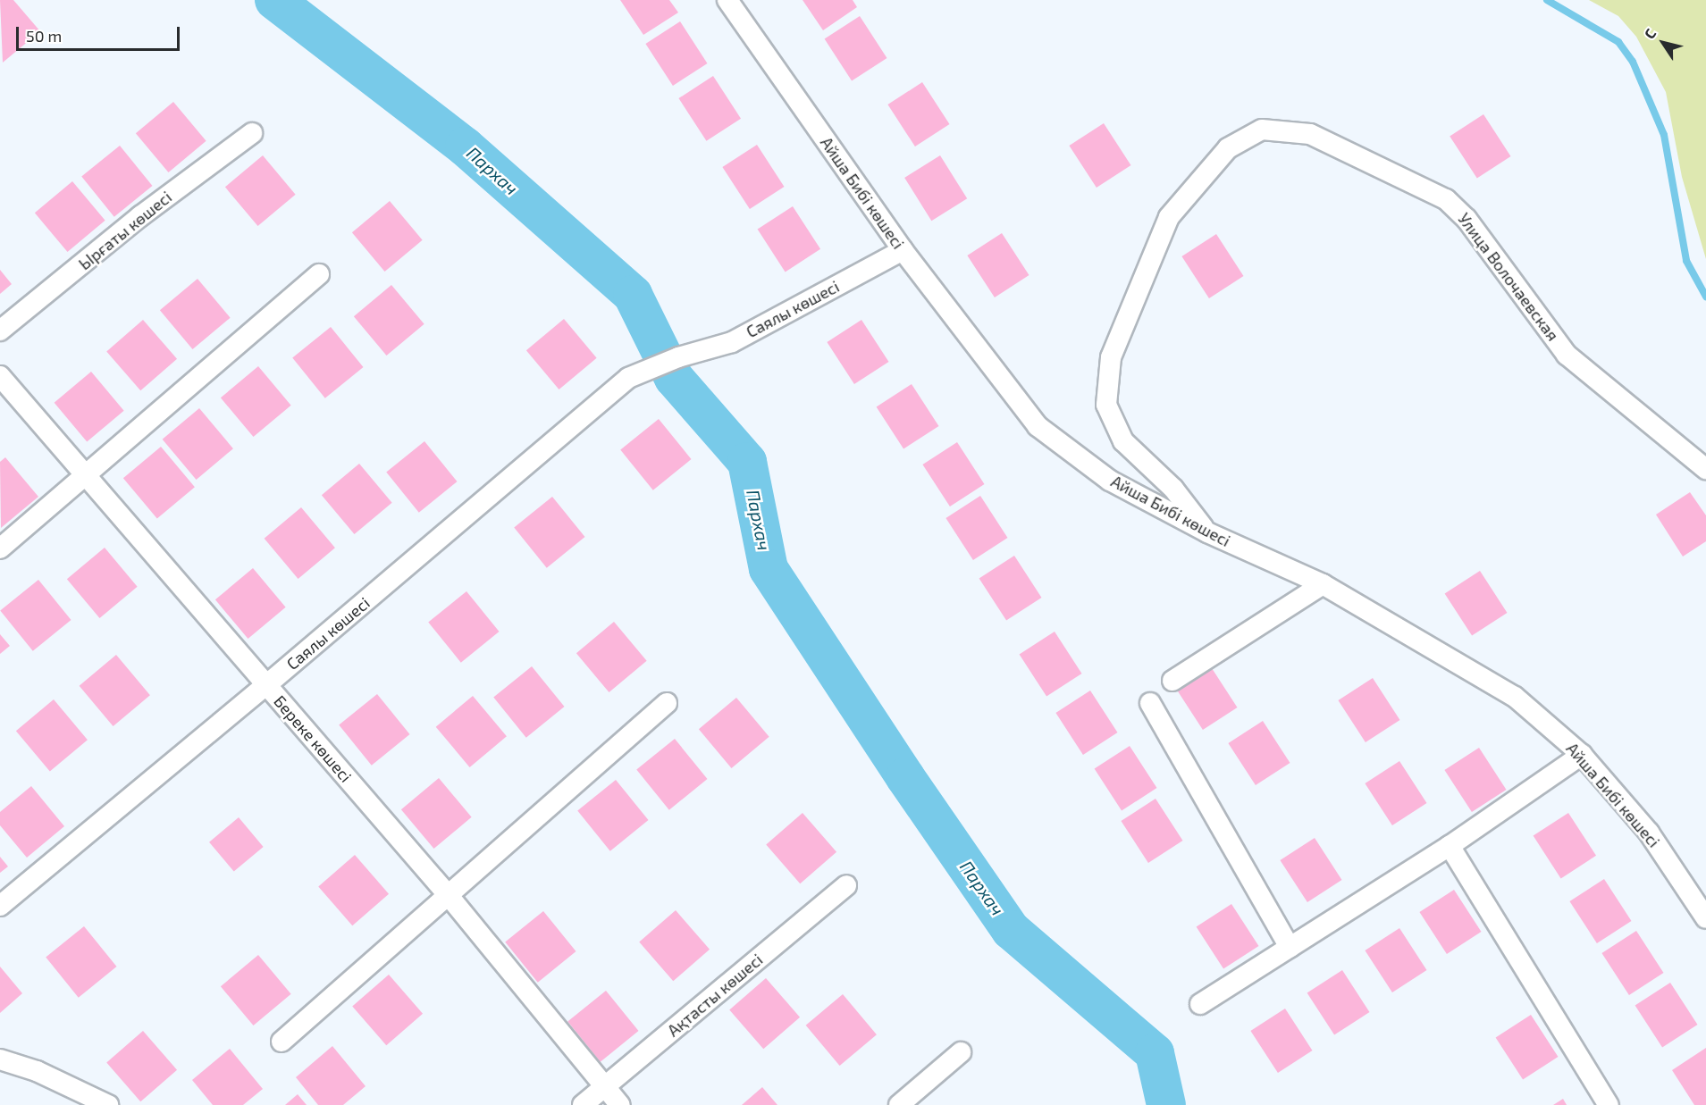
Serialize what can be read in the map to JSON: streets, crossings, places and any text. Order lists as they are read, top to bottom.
{
  "streets": {
    "street": [
      "Айша Бибі көшесі",
      "Ырғаты көшесі",
      "Улица Волочаевская",
      "Саялы көшесі",
      "Береке көшесі",
      "Ақтасты көшесі"
    ]
  },
  "crossings": [
    ["Айша Бибі көшесі", "Улица Волочаевская"],
    ["Айша Бибі көшесі", "Саялы көшесі"],
    ["Саялы көшесі", "Береке көшесі"],
    ["Береке көшесі", "Ақтасты көшесі"]
  ],
  "water": ["Пархач"],
  "scale_bar": "50 m",
  "north": "top left"
}
